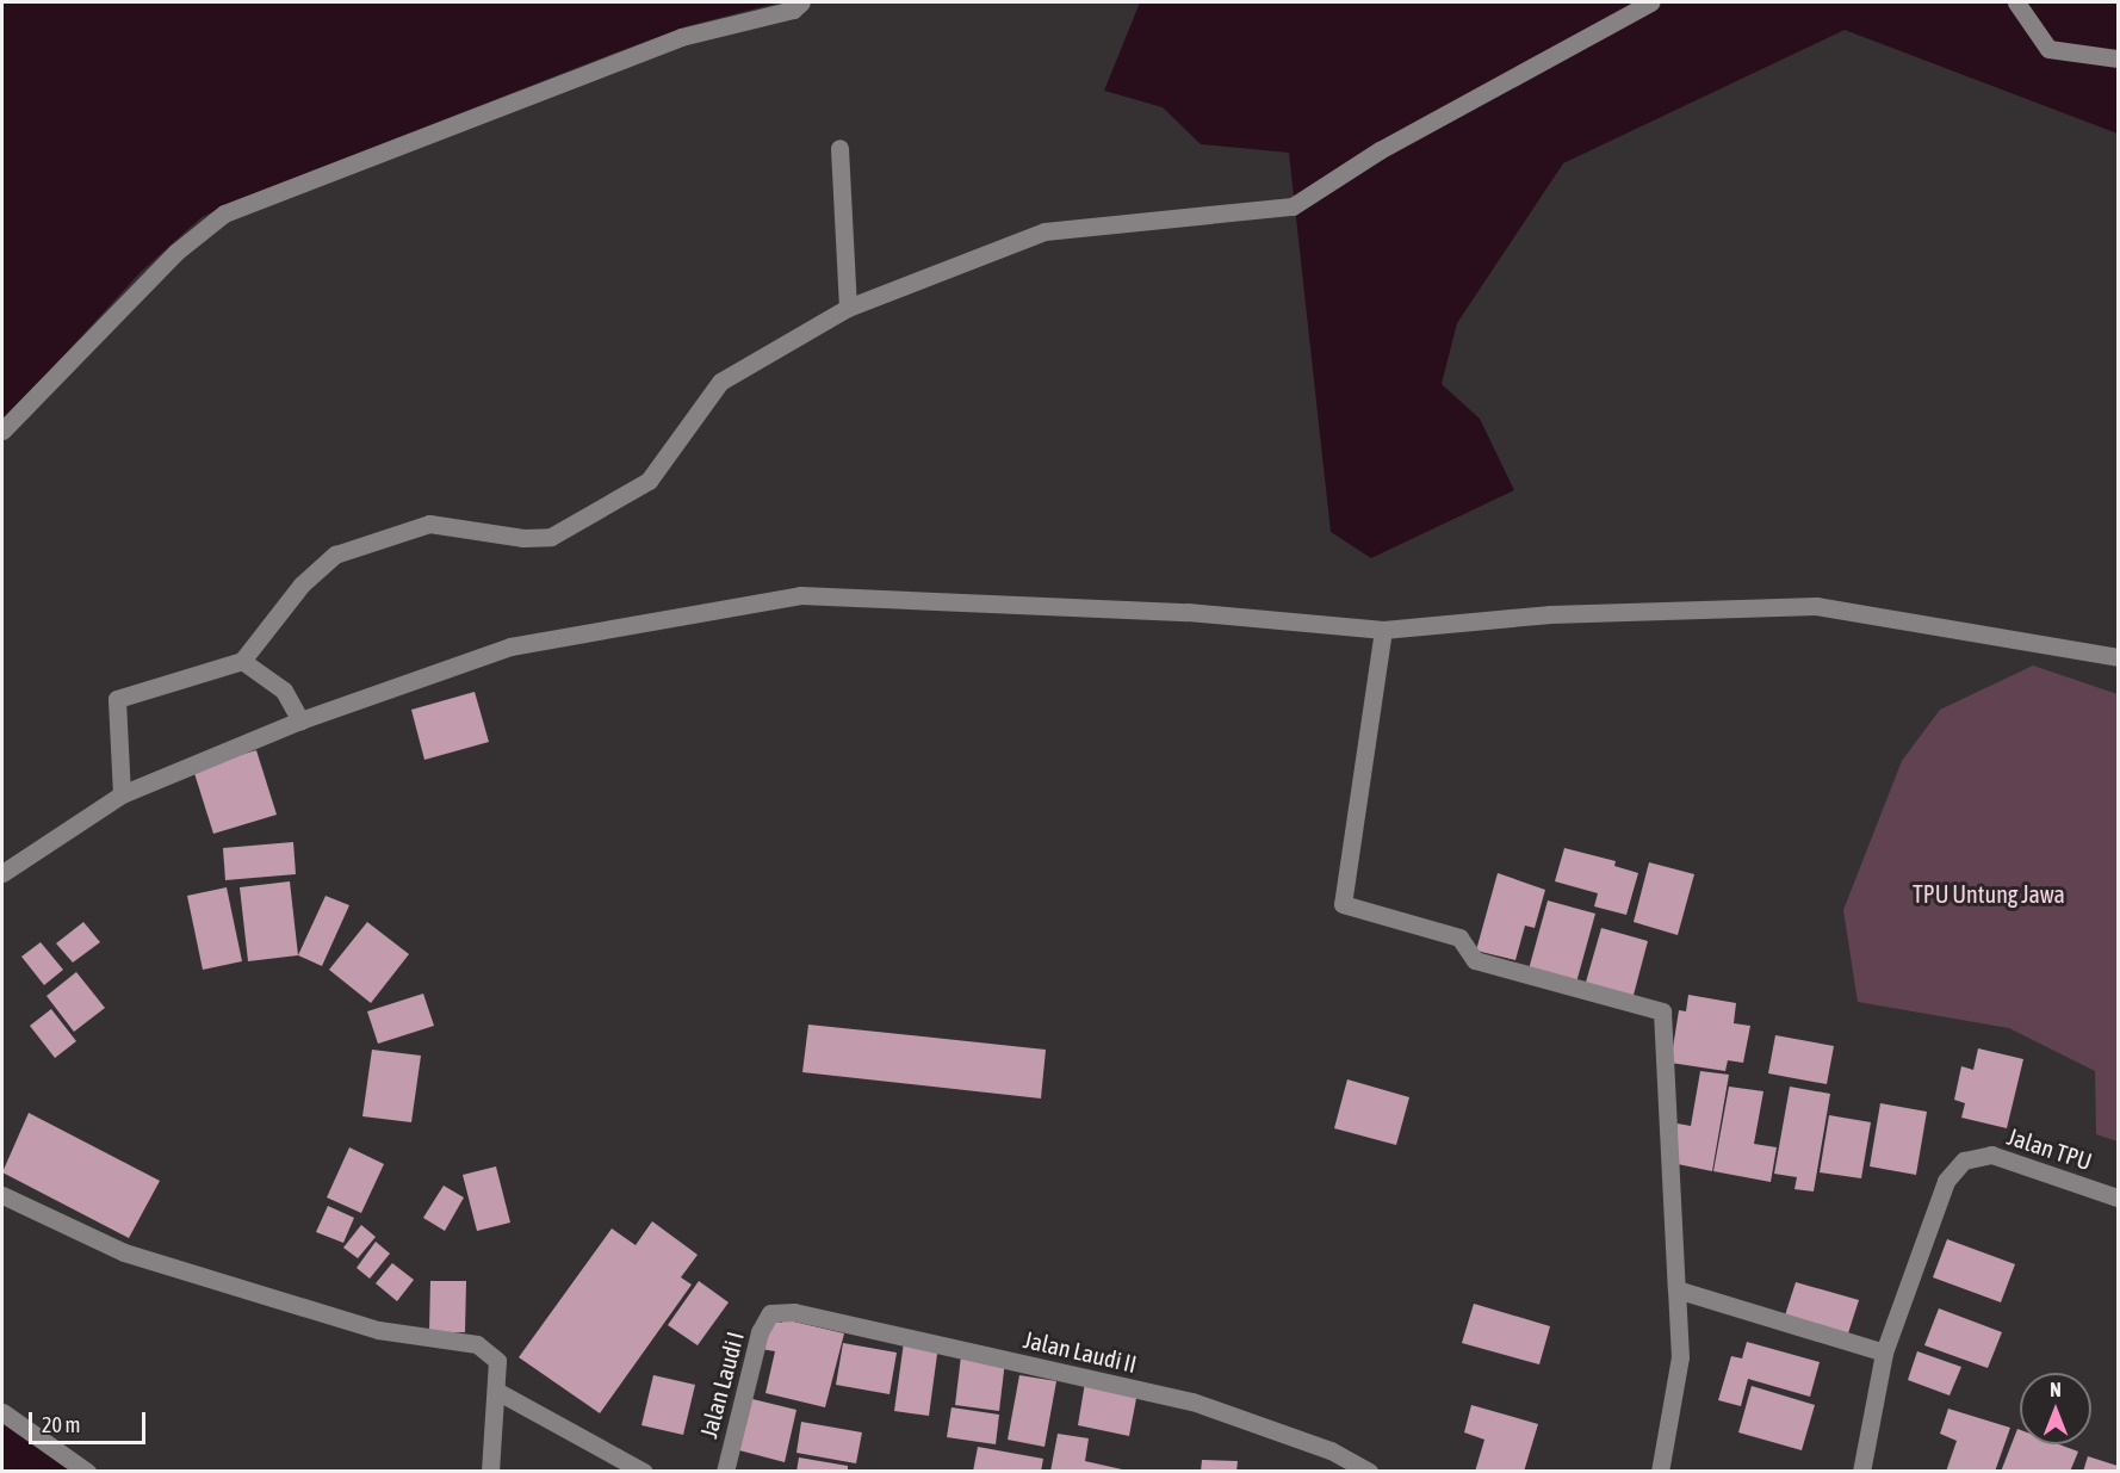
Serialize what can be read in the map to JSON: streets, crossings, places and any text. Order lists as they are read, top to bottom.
{
  "streets": {
    "street": ["Jalan TPU", "Jalan Laudi II", "Jalan Laudi I"]
  },
  "crossings": [
    ["Jalan Laudi II", "Jalan Laudi I"]
  ],
  "parks": ["TPU Untung Jawa"],
  "scale_bar": "20 m",
  "north": "top"
}
